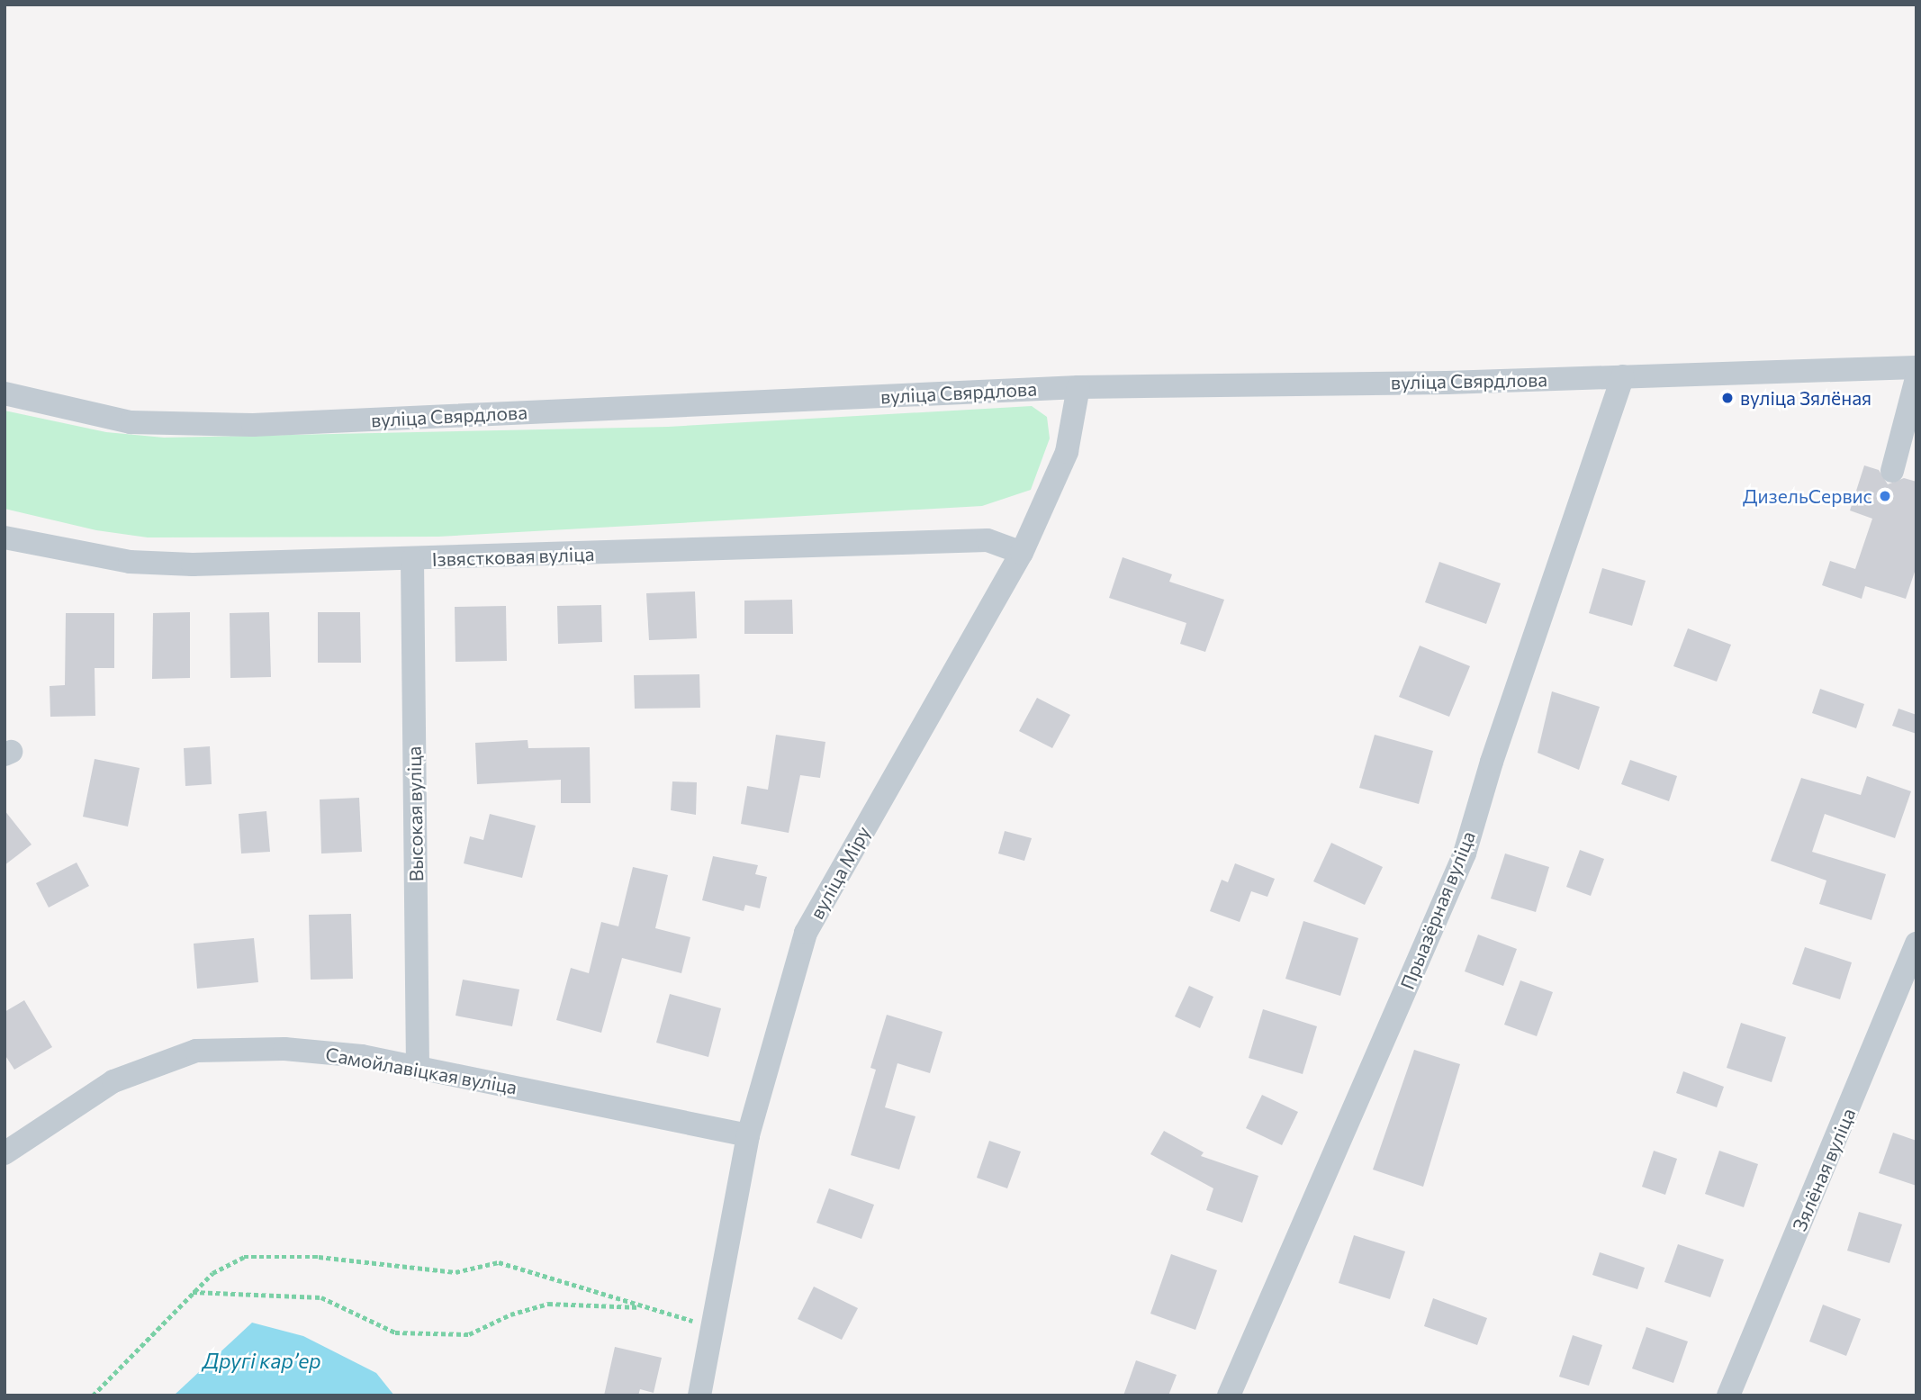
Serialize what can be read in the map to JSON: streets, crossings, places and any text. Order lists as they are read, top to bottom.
{
  "streets": {
    "street": [
      "вуліца Свярдлова",
      "Ізвястковая вуліца",
      "Высокая вуліца",
      "вуліца Міру",
      "Прыазёрная вуліца",
      "Самойлавіцкая вуліца",
      "Зялёная вуліца"
    ]
  },
  "crossings": [
    ["вуліца Свярдлова", "вуліца Міру"],
    ["вуліца Свярдлова", "Прыазёрная вуліца"],
    ["Ізвястковая вуліца", "Высокая вуліца"],
    ["Ізвястковая вуліца", "вуліца Міру"],
    ["Высокая вуліца", "Самойлавіцкая вуліца"],
    ["вуліца Міру", "Самойлавіцкая вуліца"]
  ],
  "water": ["Другі карʼер"],
  "places": ["вуліца Зялёная", "ДизельСервис"]
}
